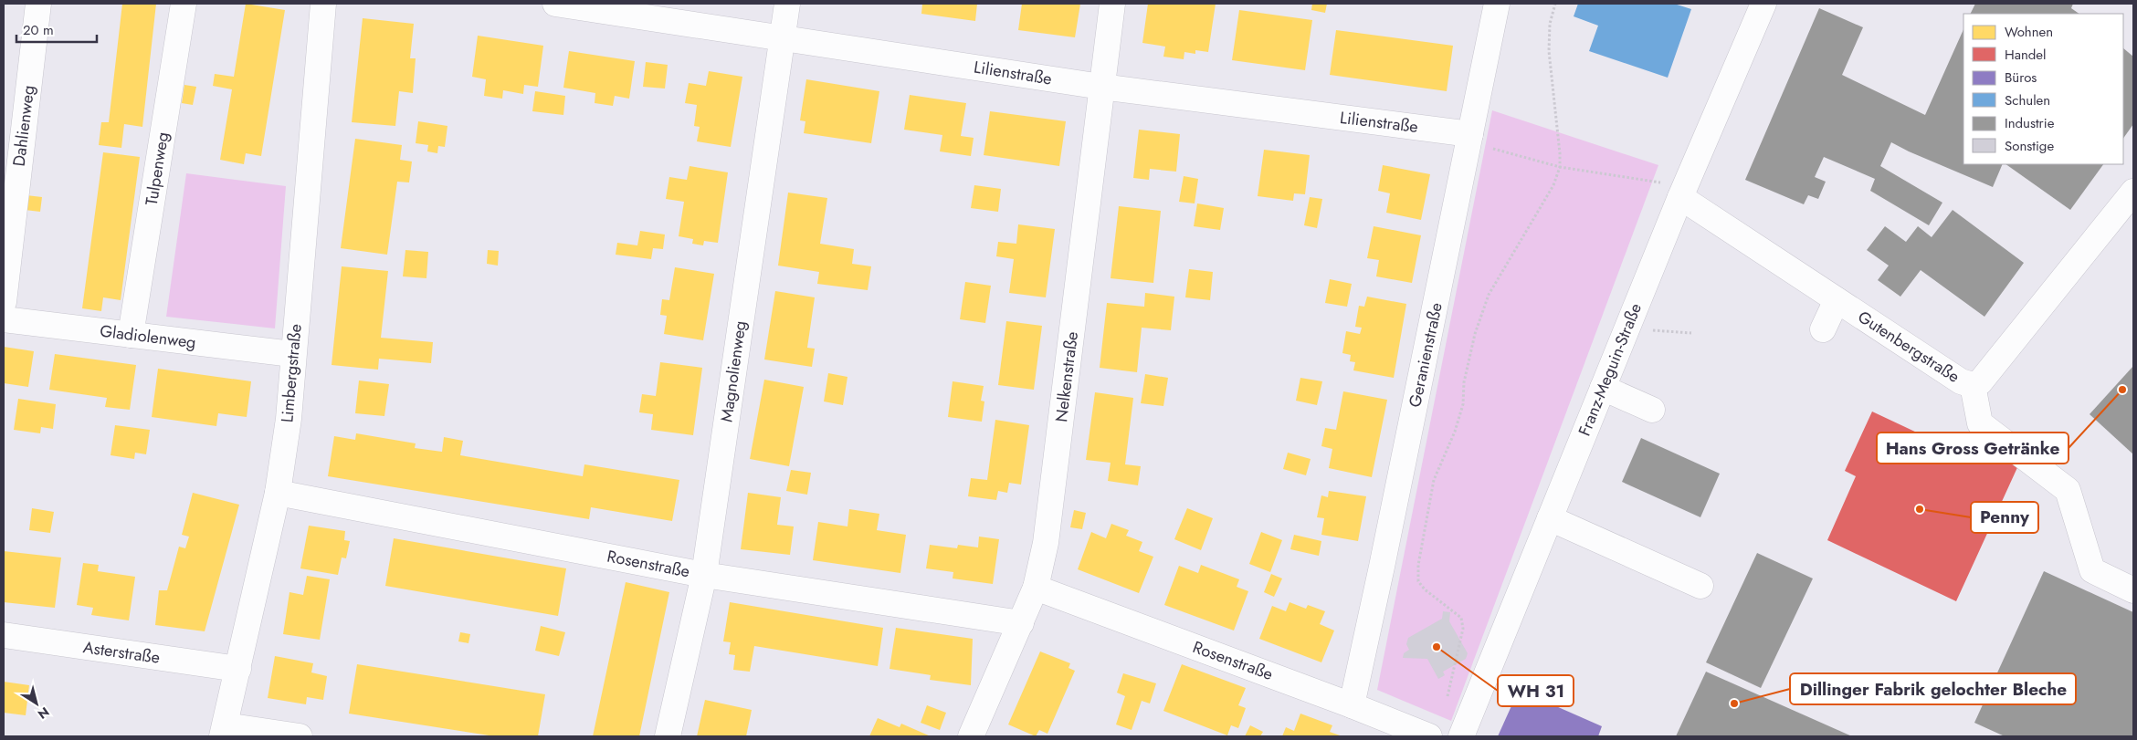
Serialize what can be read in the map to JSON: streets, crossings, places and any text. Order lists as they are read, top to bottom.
{
  "streets": {
    "street": [
      "Lilienstraße",
      "Dahlienweg",
      "Tulpenweg",
      "Gladiolenweg",
      "Gutenbergstraße",
      "Geranienstraße",
      "Franz-Meguin-Straße",
      "Magnolienweg",
      "Limbergstraße",
      "Nelkenstraße",
      "Rosenstraße",
      "Asterstraße"
    ]
  },
  "crossings": [
    ["Lilienstraße", "Geranienstraße"],
    ["Lilienstraße", "Magnolienweg"],
    ["Lilienstraße", "Nelkenstraße"],
    ["Tulpenweg", "Gladiolenweg"],
    ["Gladiolenweg", "Limbergstraße"],
    ["Gutenbergstraße", "Franz-Meguin-Straße"],
    ["Geranienstraße", "Rosenstraße"],
    ["Magnolienweg", "Rosenstraße"],
    ["Limbergstraße", "Rosenstraße"],
    ["Limbergstraße", "Asterstraße"],
    ["Nelkenstraße", "Rosenstraße"]
  ],
  "places": [
    "Hans Gross Getränke",
    "Penny",
    "WH 31",
    "Dillinger Fabrik gelochter Bleche"
  ],
  "legend": [
    "Wohnen",
    "Handel",
    "Büros",
    "Schulen",
    "Industrie",
    "Sonstige"
  ],
  "scale_bar": "20 m",
  "north": "bottom right"
}
